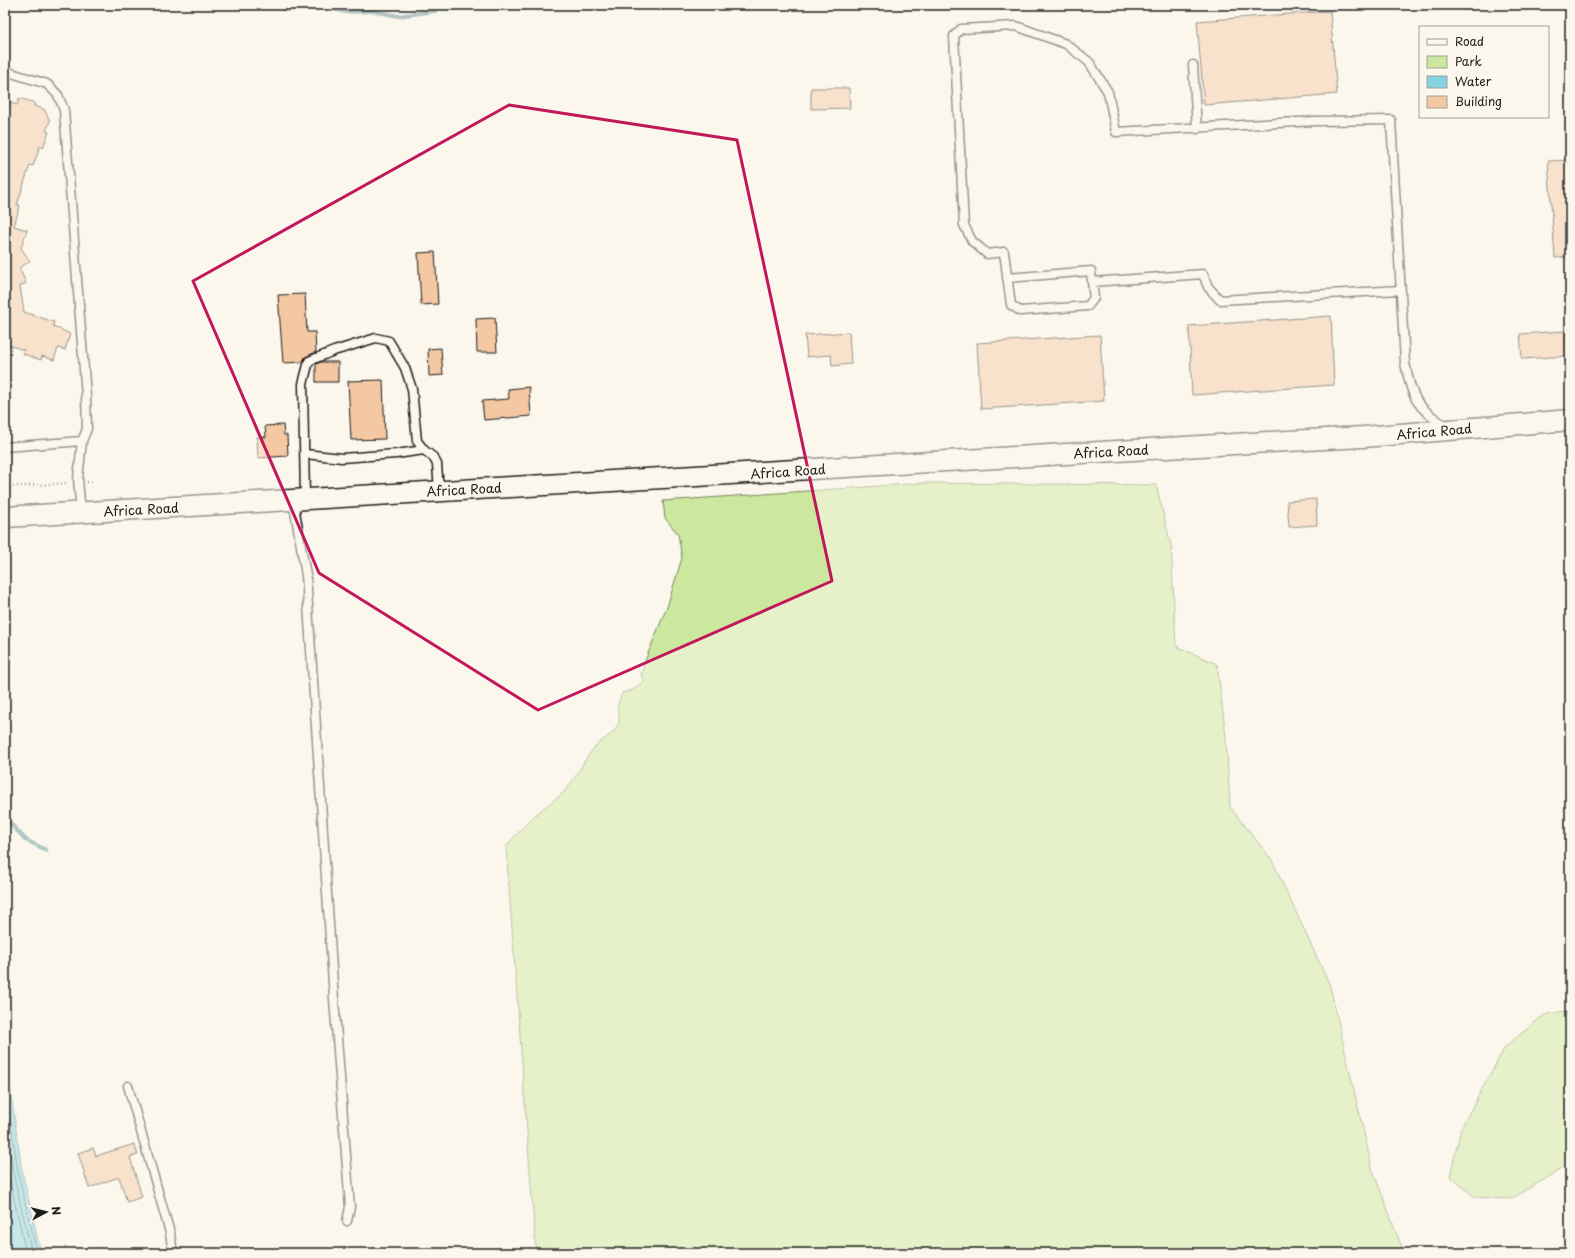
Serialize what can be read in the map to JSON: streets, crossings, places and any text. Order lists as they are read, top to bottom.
{
  "streets": {
    "street": ["Africa Road"]
  },
  "legend": [
    "Road",
    "Park",
    "Water",
    "Building"
  ],
  "north": "right"
}
